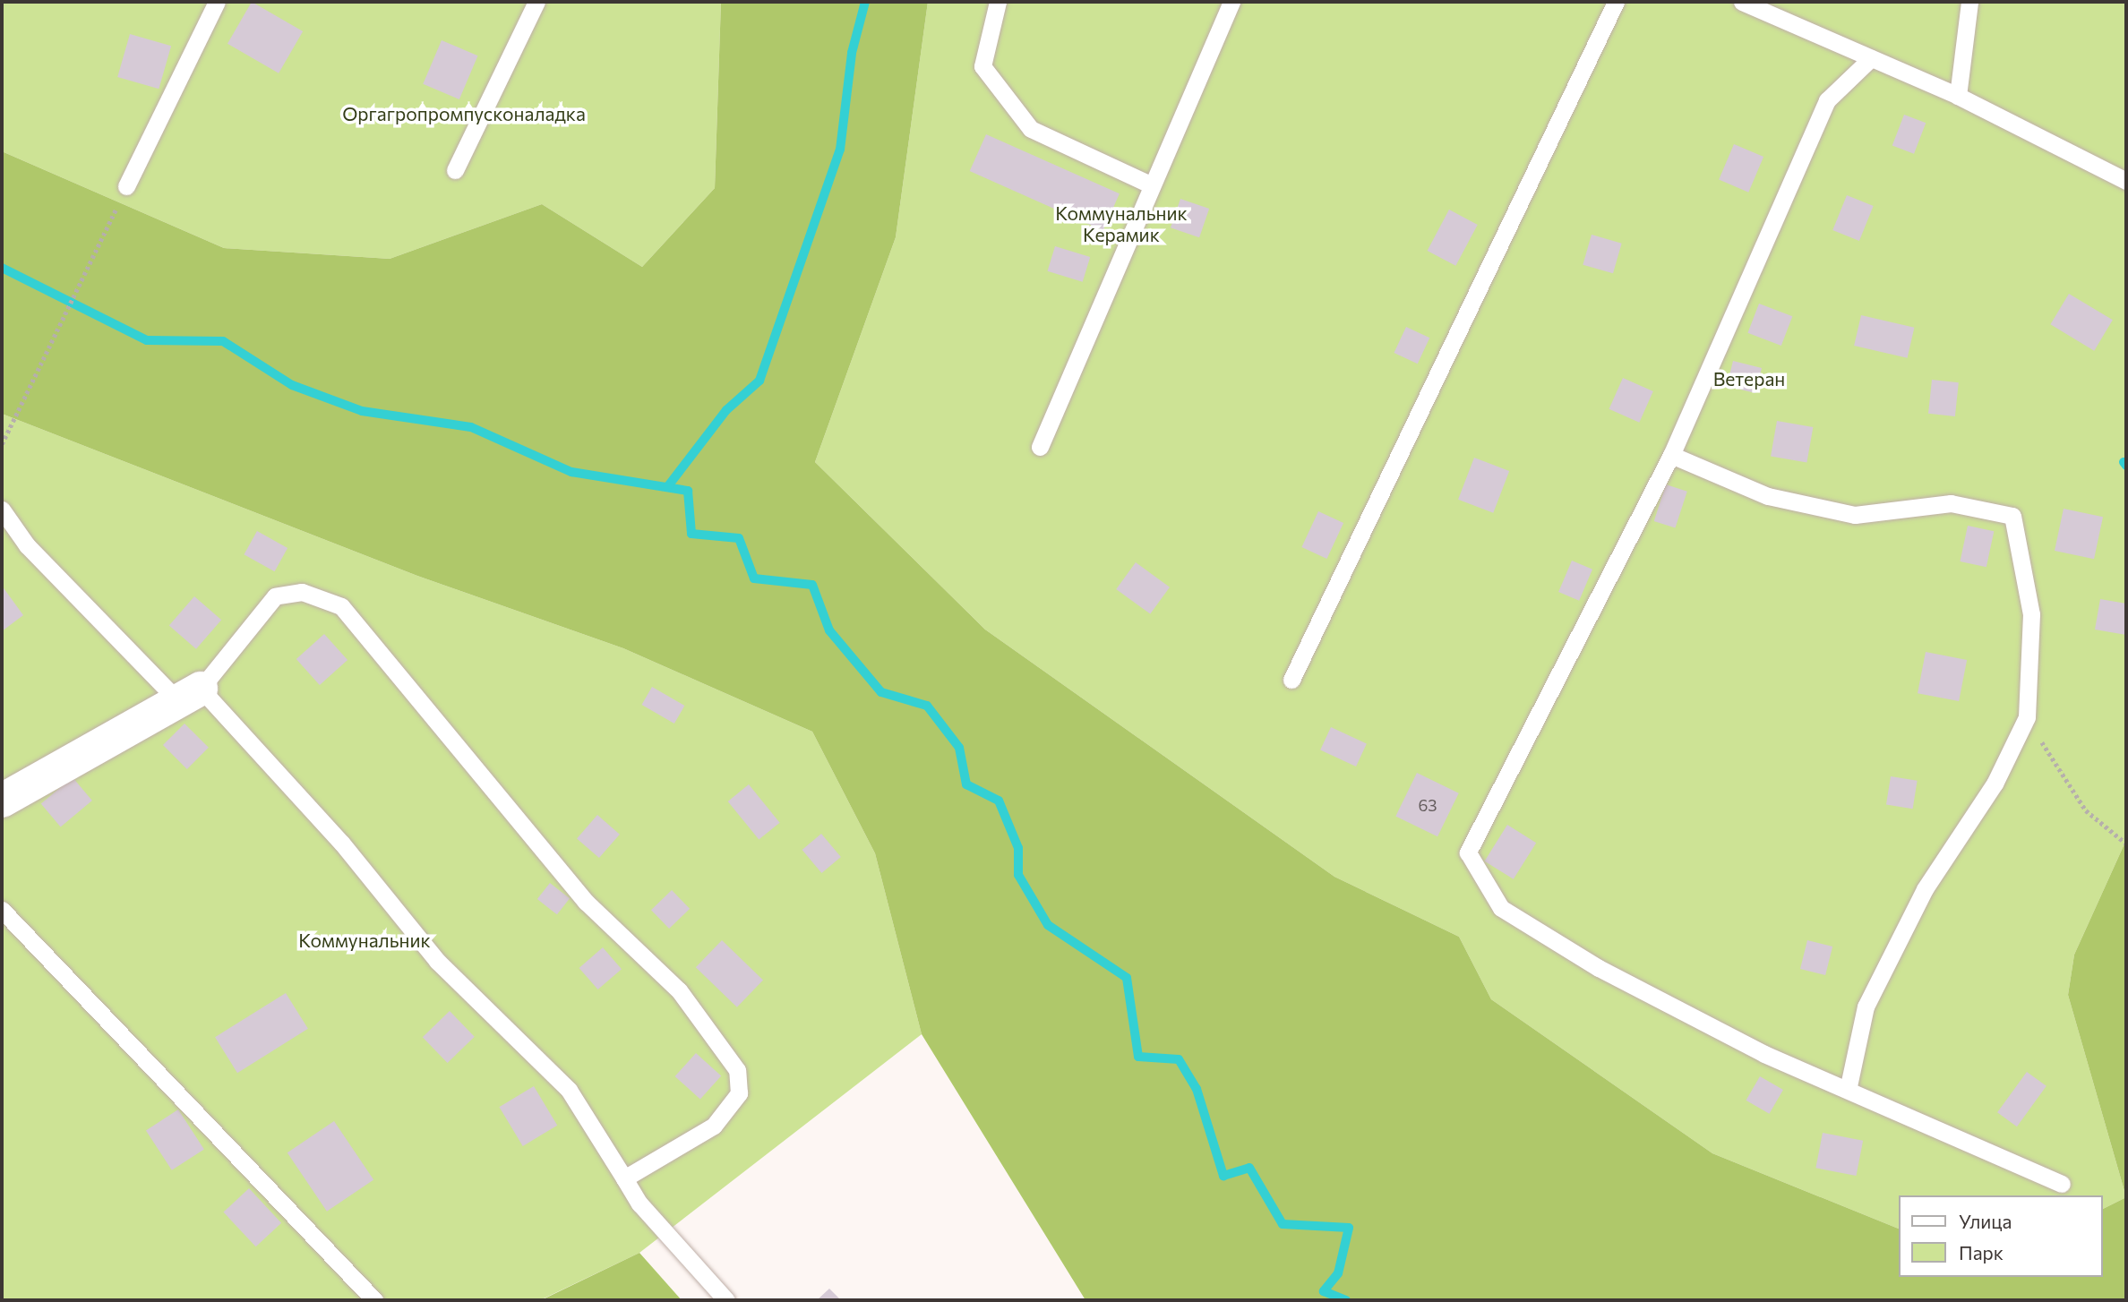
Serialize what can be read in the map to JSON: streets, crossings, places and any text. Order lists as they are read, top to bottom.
{
  "parks": [
    "Оргагропромпусконаладка",
    "Коммунальник Керамик",
    "Ветеран",
    "Коммунальник"
  ],
  "house_numbers": ["63"],
  "legend": ["Улица", "Парк"]
}
